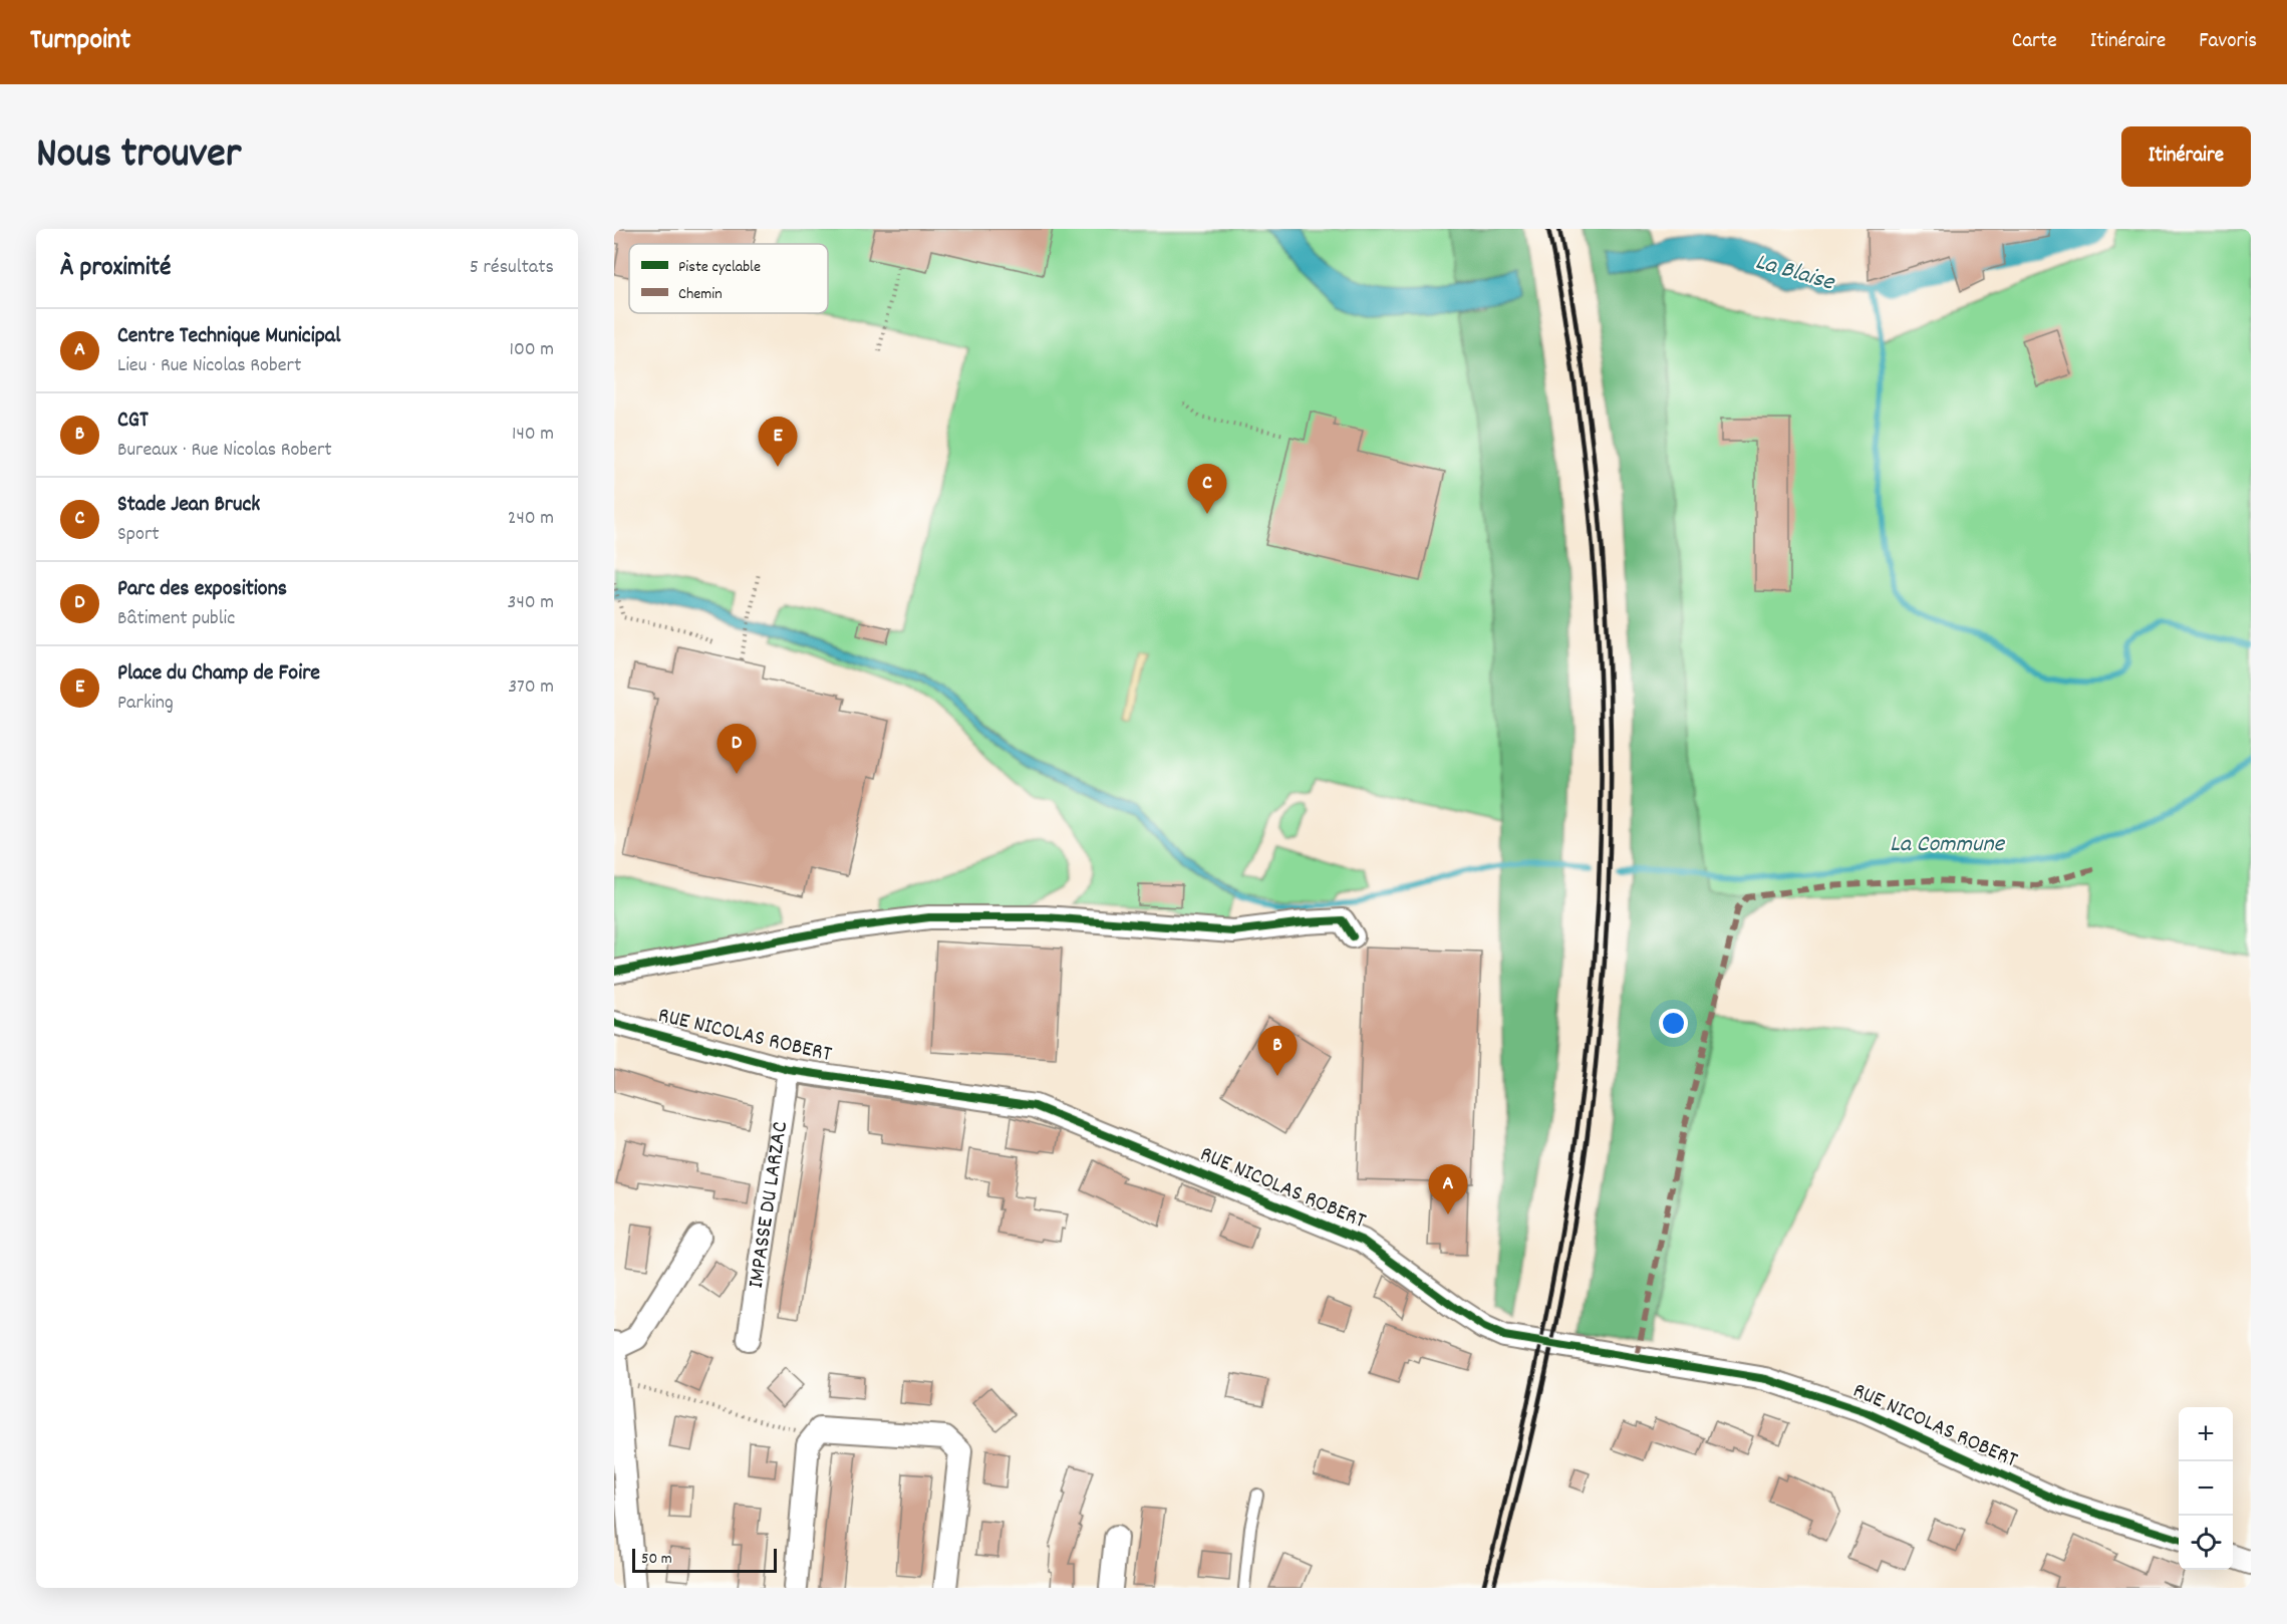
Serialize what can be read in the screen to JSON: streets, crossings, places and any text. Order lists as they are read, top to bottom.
{
  "streets": {
    "street": ["RUE NICOLAS ROBERT", "IMPASSE DU LARZAC"]
  },
  "crossings": [
    ["RUE NICOLAS ROBERT", "IMPASSE DU LARZAC"]
  ],
  "water": ["La Blaise", "La Commune"],
  "legend": ["Piste cyclable", "Chemin"],
  "scale_bar": "50 m",
  "page": {
    "header": "Turnpoint",
    "nav": ["Carte", "Itinéraire", "Favoris"],
    "title": "Nous trouver",
    "buttons": "Itinéraire",
    "heading": ["À proximité", "5 résultats"],
    "list": [
      {
        "mark": "A",
        "name": "Centre Technique Municipal",
        "note": "Lieu · Rue Nicolas Robert",
        "value": "100 m"
      },
      {
        "mark": "B",
        "name": "CGT",
        "note": "Bureaux · Rue Nicolas Robert",
        "value": "140 m"
      },
      {
        "mark": "C",
        "name": "Stade Jean Bruck",
        "note": "Sport",
        "value": "240 m"
      },
      {
        "mark": "D",
        "name": "Parc des expositions",
        "note": "Bâtiment public",
        "value": "340 m"
      },
      {
        "mark": "E",
        "name": "Place du Champ de Foire",
        "note": "Parking",
        "value": "370 m"
      }
    ],
    "pins": [
      "E",
      "C",
      "D",
      "B",
      "A"
    ],
    "map_buttons": ["+", "−"],
    "scale": "50 m"
  }
}
